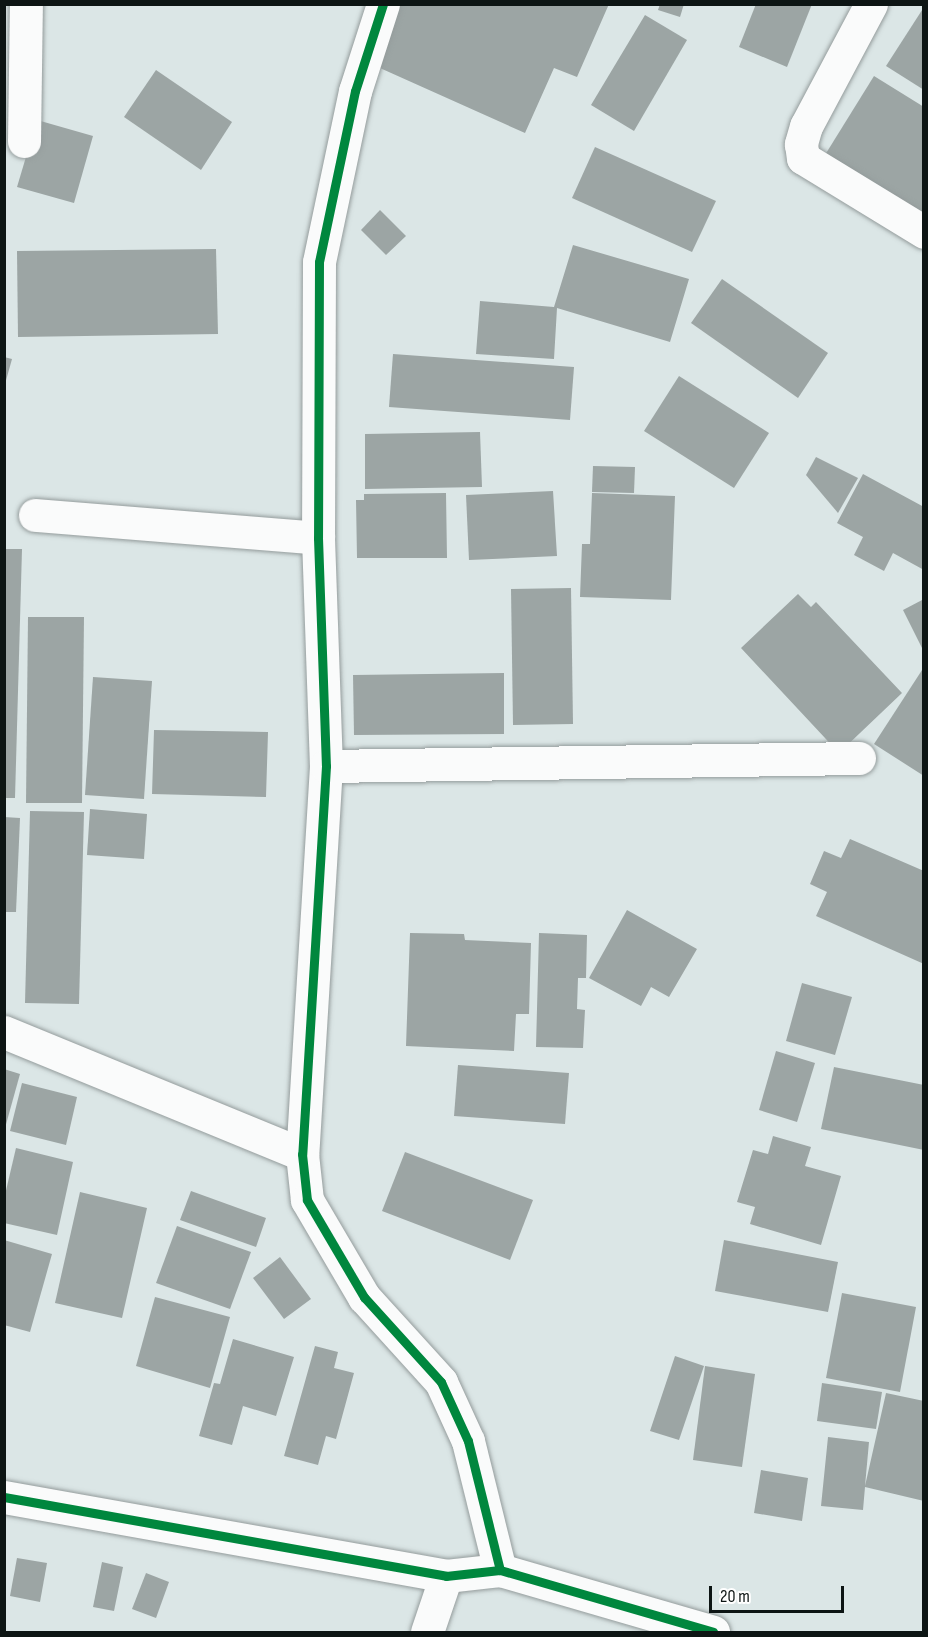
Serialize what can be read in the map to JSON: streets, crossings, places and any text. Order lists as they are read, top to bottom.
{
  "scale_bar": "20 m"
}
